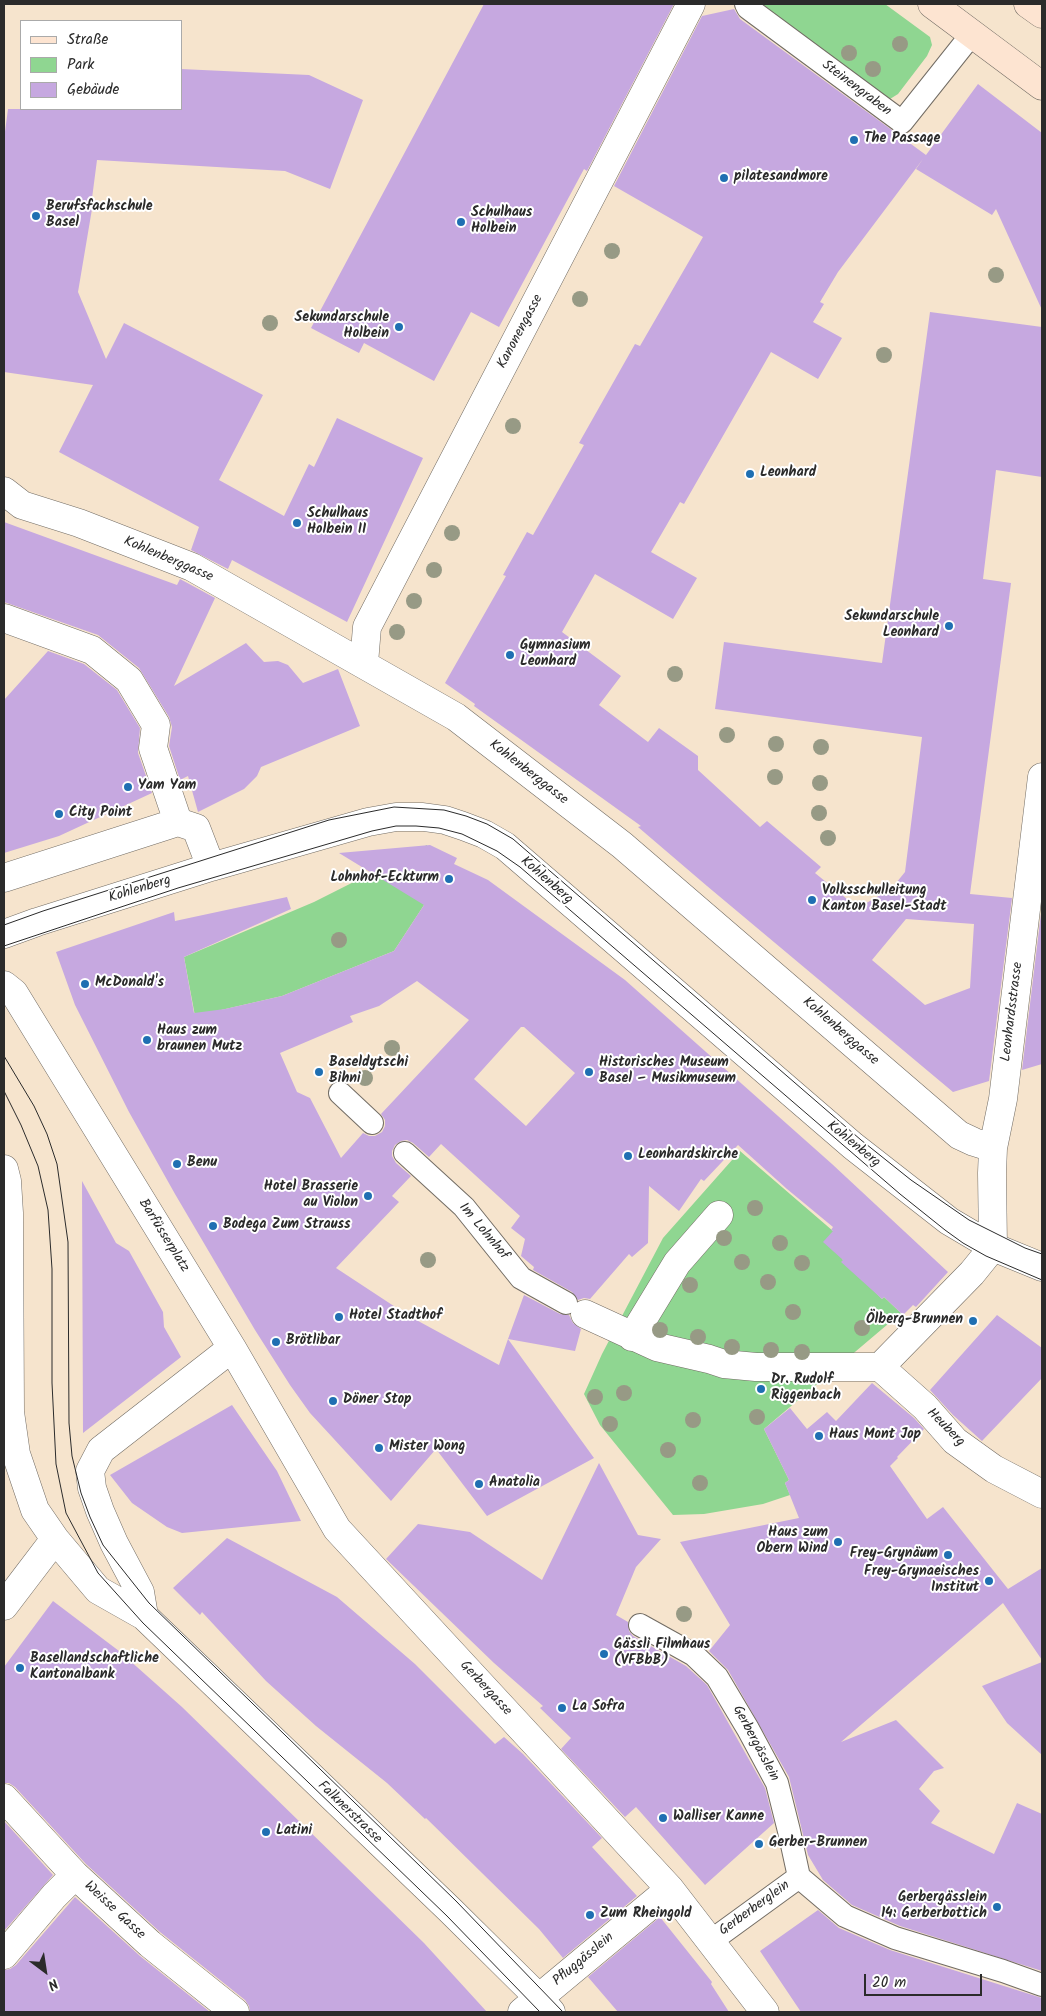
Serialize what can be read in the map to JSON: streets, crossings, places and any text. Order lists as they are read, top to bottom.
{
  "streets": {
    "street": [
      "Kanonengasse",
      "Kohlenberggasse",
      "Kohlenberg",
      "Leonhardsstrasse",
      "Barfüsserplatz",
      "Heuberg",
      "Gerbergasse",
      "Falknerstrasse",
      "Weisse Gasse",
      "Pfluggässlein"
    ],
    "lane": [
      "Steinengraben",
      "Im Lohnhof",
      "Gerbergässlein",
      "Gerberberglein"
    ]
  },
  "crossings": [
    ["Kanonengasse", "Kohlenberggasse"],
    ["Kohlenberggasse", "Leonhardsstrasse"],
    ["Kohlenberg", "Leonhardsstrasse"],
    ["Barfüsserplatz", "Gerbergasse"],
    ["Gerbergasse", "Gerberberglein"],
    ["Gerbergasse", "Pfluggässlein"],
    ["Gerbergässlein", "Gerberberglein"],
    ["Falknerstrasse", "Pfluggässlein"]
  ],
  "places": [
    "The Passage",
    "pilatesandmore",
    "Berufsfachschule Basel",
    "Schulhaus Holbein",
    "Sekundarschule Holbein",
    "Leonhard",
    "Schulhaus Holbein II",
    "Sekundarschule Leonhard",
    "Gymnasium Leonhard",
    "Yam Yam",
    "City Point",
    "Lohnhof-Eckturm",
    "Volksschulleitung Kanton Basel-Stadt",
    "McDonald's",
    "Haus zum braunen Mutz",
    "Baseldytschi Bihni",
    "Historisches Museum Basel – Musikmuseum",
    "Leonhardskirche",
    "Benu",
    "Hotel Brasserie au Violon",
    "Bodega Zum Strauss",
    "Hotel Stadthof",
    "Ölberg-Brunnen",
    "Brötlibar",
    "Dr. Rudolf Riggenbach",
    "Döner Stop",
    "Haus Mont Jop",
    "Mister Wong",
    "Anatolia",
    "Haus zum Obern Wind",
    "Frey-Grynäum",
    "Frey-Grynaeisches Institut",
    "Gässli Filmhaus (VFBbB)",
    "Basellandschaftliche Kantonalbank",
    "La Sofra",
    "Walliser Kanne",
    "Latini",
    "Gerber-Brunnen",
    "Gerbergässlein 14: Gerberbottich",
    "Zum Rheingold"
  ],
  "legend": ["Straße", "Park", "Gebäude"],
  "scale_bar": "20 m",
  "north": "bottom right"
}
